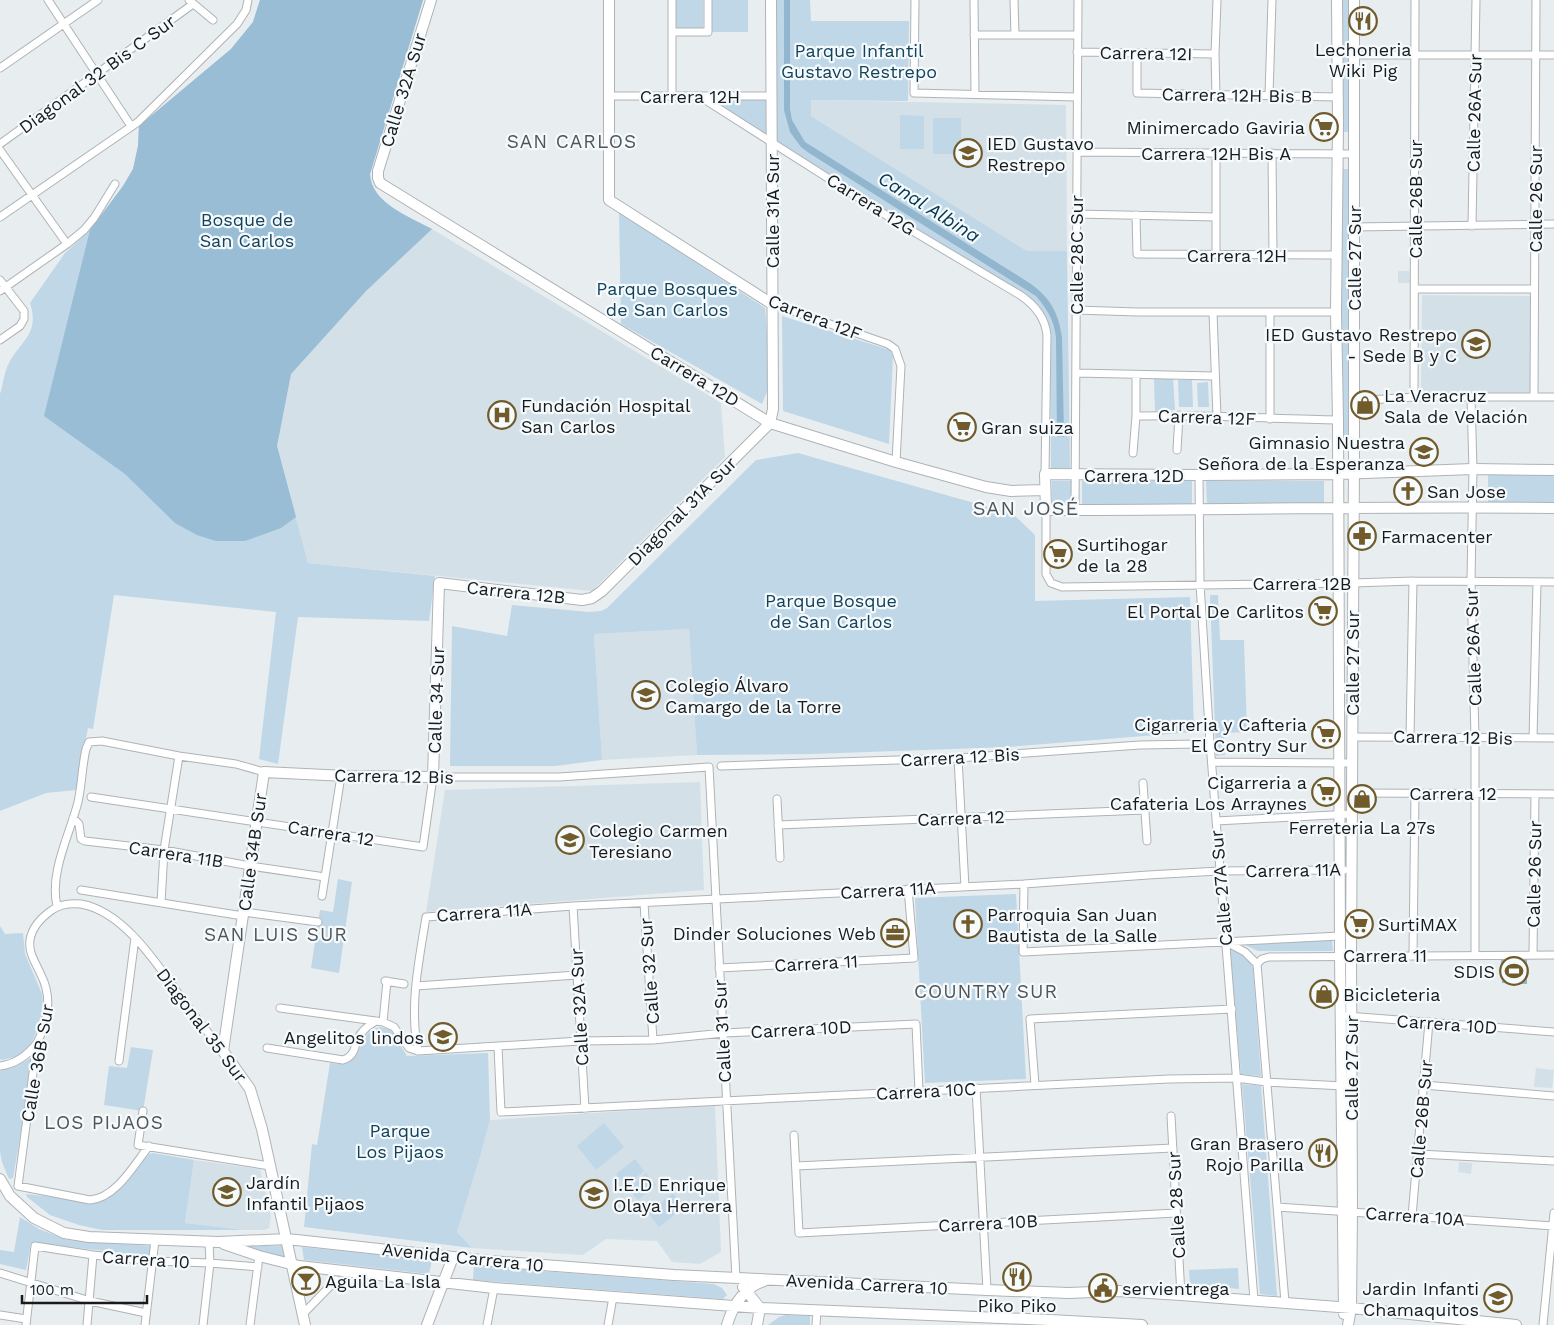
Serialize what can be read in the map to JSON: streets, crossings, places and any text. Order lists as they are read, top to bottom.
{
  "streets": {
    "main road": [
      "Calle 32A Sur",
      "Calle 31A Sur",
      "Calle 28C Sur",
      "Calle 27 Sur",
      "Carrera 12F",
      "Carrera 12D",
      "Diagonal 31A Sur",
      "Carrera 12B",
      "Calle 34 Sur",
      "Carrera 12 Bis",
      "Calle 34B Sur",
      "Diagonal 35 Sur",
      "Avenida Carrera 10"
    ],
    "street": [
      "Carrera 12I",
      "Diagonal 32 Bis C Sur",
      "Carrera 12H Bis B",
      "Carrera 12H",
      "Calle 26A Sur",
      "Carrera 12H Bis A",
      "Calle 26B Sur",
      "Calle 26 Sur",
      "Carrera 12G",
      "Carrera 12",
      "Carrera 11B",
      "Carrera 11A",
      "Calle 27A Sur",
      "Carrera 11",
      "Calle 32 Sur",
      "Carrera 10D",
      "Calle 31 Sur",
      "Calle 36B Sur",
      "Carrera 10C",
      "Calle 28 Sur",
      "Carrera 10A",
      "Carrera 10B",
      "Carrera 10"
    ]
  },
  "crossings": [
    ["Carrera 12I", "Carrera 12H Bis B"],
    ["Carrera 12I", "Calle 28C Sur"],
    ["Calle 32A Sur", "Carrera 12D"],
    ["Calle 32A Sur", "Carrera 11A"],
    ["Calle 32A Sur", "Carrera 10D"],
    ["Calle 32A Sur", "Carrera 10C"],
    ["Carrera 12H Bis B", "Calle 27 Sur"],
    ["Carrera 12H", "Carrera 12G"],
    ["Carrera 12H", "Calle 31A Sur"],
    ["Carrera 12H", "Calle 27 Sur"],
    ["Carrera 12H", "Carrera 12F"],
    ["Calle 26A Sur", "Carrera 12D"],
    ["Calle 26A Sur", "Carrera 12B"],
    ["Calle 26A Sur", "Carrera 12 Bis"],
    ["Calle 26A Sur", "Carrera 12"],
    ["Calle 26A Sur", "Carrera 11"],
    ["Carrera 12H Bis A", "Calle 28C Sur"],
    ["Carrera 12H Bis A", "Calle 27 Sur"],
    ["Calle 26B Sur", "Carrera 10D"],
    ["Calle 26B Sur", "Carrera 10A"],
    ["Calle 26 Sur", "Carrera 12"],
    ["Calle 26 Sur", "Carrera 11"],
    ["Carrera 12G", "Calle 31A Sur"],
    ["Carrera 12G", "Calle 28C Sur"],
    ["Calle 31A Sur", "Carrera 12F"],
    ["Calle 31A Sur", "Carrera 12D"],
    ["Calle 31A Sur", "Diagonal 31A Sur"],
    ["Calle 28C Sur", "Carrera 12D"],
    ["Calle 28C Sur", "Carrera 12B"],
    ["Calle 27 Sur", "Carrera 12F"],
    ["Calle 27 Sur", "Carrera 12D"],
    ["Calle 27 Sur", "Carrera 12B"],
    ["Calle 27 Sur", "Carrera 12 Bis"],
    ["Calle 27 Sur", "Carrera 12"],
    ["Calle 27 Sur", "Carrera 11A"],
    ["Calle 27 Sur", "Carrera 11"],
    ["Calle 27 Sur", "Carrera 10D"],
    ["Calle 27 Sur", "Carrera 10C"],
    ["Calle 27 Sur", "Carrera 10A"],
    ["Calle 27 Sur", "Avenida Carrera 10"],
    ["Carrera 12F", "Carrera 12D"],
    ["Carrera 12D", "Diagonal 31A Sur"],
    ["Carrera 12D", "Calle 27A Sur"],
    ["Diagonal 31A Sur", "Carrera 12B"],
    ["Carrera 12B", "Calle 34 Sur"],
    ["Carrera 12B", "Calle 27A Sur"],
    ["Calle 34 Sur", "Carrera 12 Bis"],
    ["Calle 34 Sur", "Carrera 12"],
    ["Carrera 12 Bis", "Calle 34B Sur"],
    ["Carrera 12 Bis", "Carrera 11B"],
    ["Carrera 12 Bis", "Calle 31 Sur"],
    ["Carrera 12", "Calle 34B Sur"],
    ["Calle 34B Sur", "Carrera 11B"],
    ["Calle 34B Sur", "Diagonal 35 Sur"],
    ["Carrera 11A", "Calle 27A Sur"],
    ["Carrera 11A", "Carrera 11"],
    ["Carrera 11A", "Calle 32 Sur"],
    ["Carrera 11A", "Calle 31 Sur"],
    ["Calle 27A Sur", "Carrera 11"],
    ["Calle 27A Sur", "Carrera 10C"],
    ["Calle 27A Sur", "Avenida Carrera 10"],
    ["Carrera 11", "Calle 31 Sur"],
    ["Calle 32 Sur", "Carrera 10D"],
    ["Carrera 10D", "Calle 31 Sur"],
    ["Carrera 10D", "Carrera 10C"],
    ["Diagonal 35 Sur", "Calle 36B Sur"],
    ["Diagonal 35 Sur", "Avenida Carrera 10"],
    ["Calle 31 Sur", "Carrera 10C"],
    ["Calle 31 Sur", "Avenida Carrera 10"],
    ["Calle 28 Sur", "Carrera 10B"],
    ["Calle 28 Sur", "Avenida Carrera 10"],
    ["Avenida Carrera 10", "Carrera 10"]
  ],
  "districts": [
    "SAN CARLOS",
    "SAN JOSÉ",
    "SAN LUIS SUR",
    "COUNTRY SUR",
    "LOS PIJAOS"
  ],
  "water": ["Canal Albina"],
  "parks": [
    "Parque Infantil Gustavo Restrepo",
    "Bosque de San Carlos",
    "Parque Bosques de San Carlos",
    "Parque Bosque de San Carlos",
    "Parque Los Pijaos"
  ],
  "places": {
    "restaurant": ["Lechoneria Wiki Pig", "Gran Brasero Rojo Parilla", "Piko Piko"],
    "supermarket": [
      "Minimercado Gaviria",
      "Gran suiza",
      "Surtihogar de la 28",
      "El Portal De Carlitos",
      "Cigarreria y Cafteria El Contry Sur",
      "Cigarreria a Cafateria Los Arraynes",
      "SurtiMAX"
    ],
    "school or university": [
      "IED Gustavo Restrepo",
      "IED Gustavo Restrepo - Sede B y C",
      "Gimnasio Nuestra Señora de la Esperanza",
      "Colegio Álvaro Camargo de la Torre",
      "Colegio Carmen Teresiano",
      "Angelitos lindos",
      "Jardín Infantil Pijaos",
      "I.E.D Enrique Olaya Herrera",
      "Jardin Infanti Chamaquitos"
    ],
    "shop": ["La Veracruz Sala de Velación", "Ferreteria La 27s", "Bicicleteria"],
    "hospital": ["Fundación Hospital San Carlos"],
    "church": ["San Jose", "Parroquia San Juan Bautista de la Salle"],
    "pharmacy": ["Farmacenter"],
    "office": ["Dinder Soluciones Web"],
    "sports": ["SDIS"],
    "bar": ["Aguila La Isla"],
    "public building": ["servientrega"]
  },
  "scale_bar": "100 m"
}
